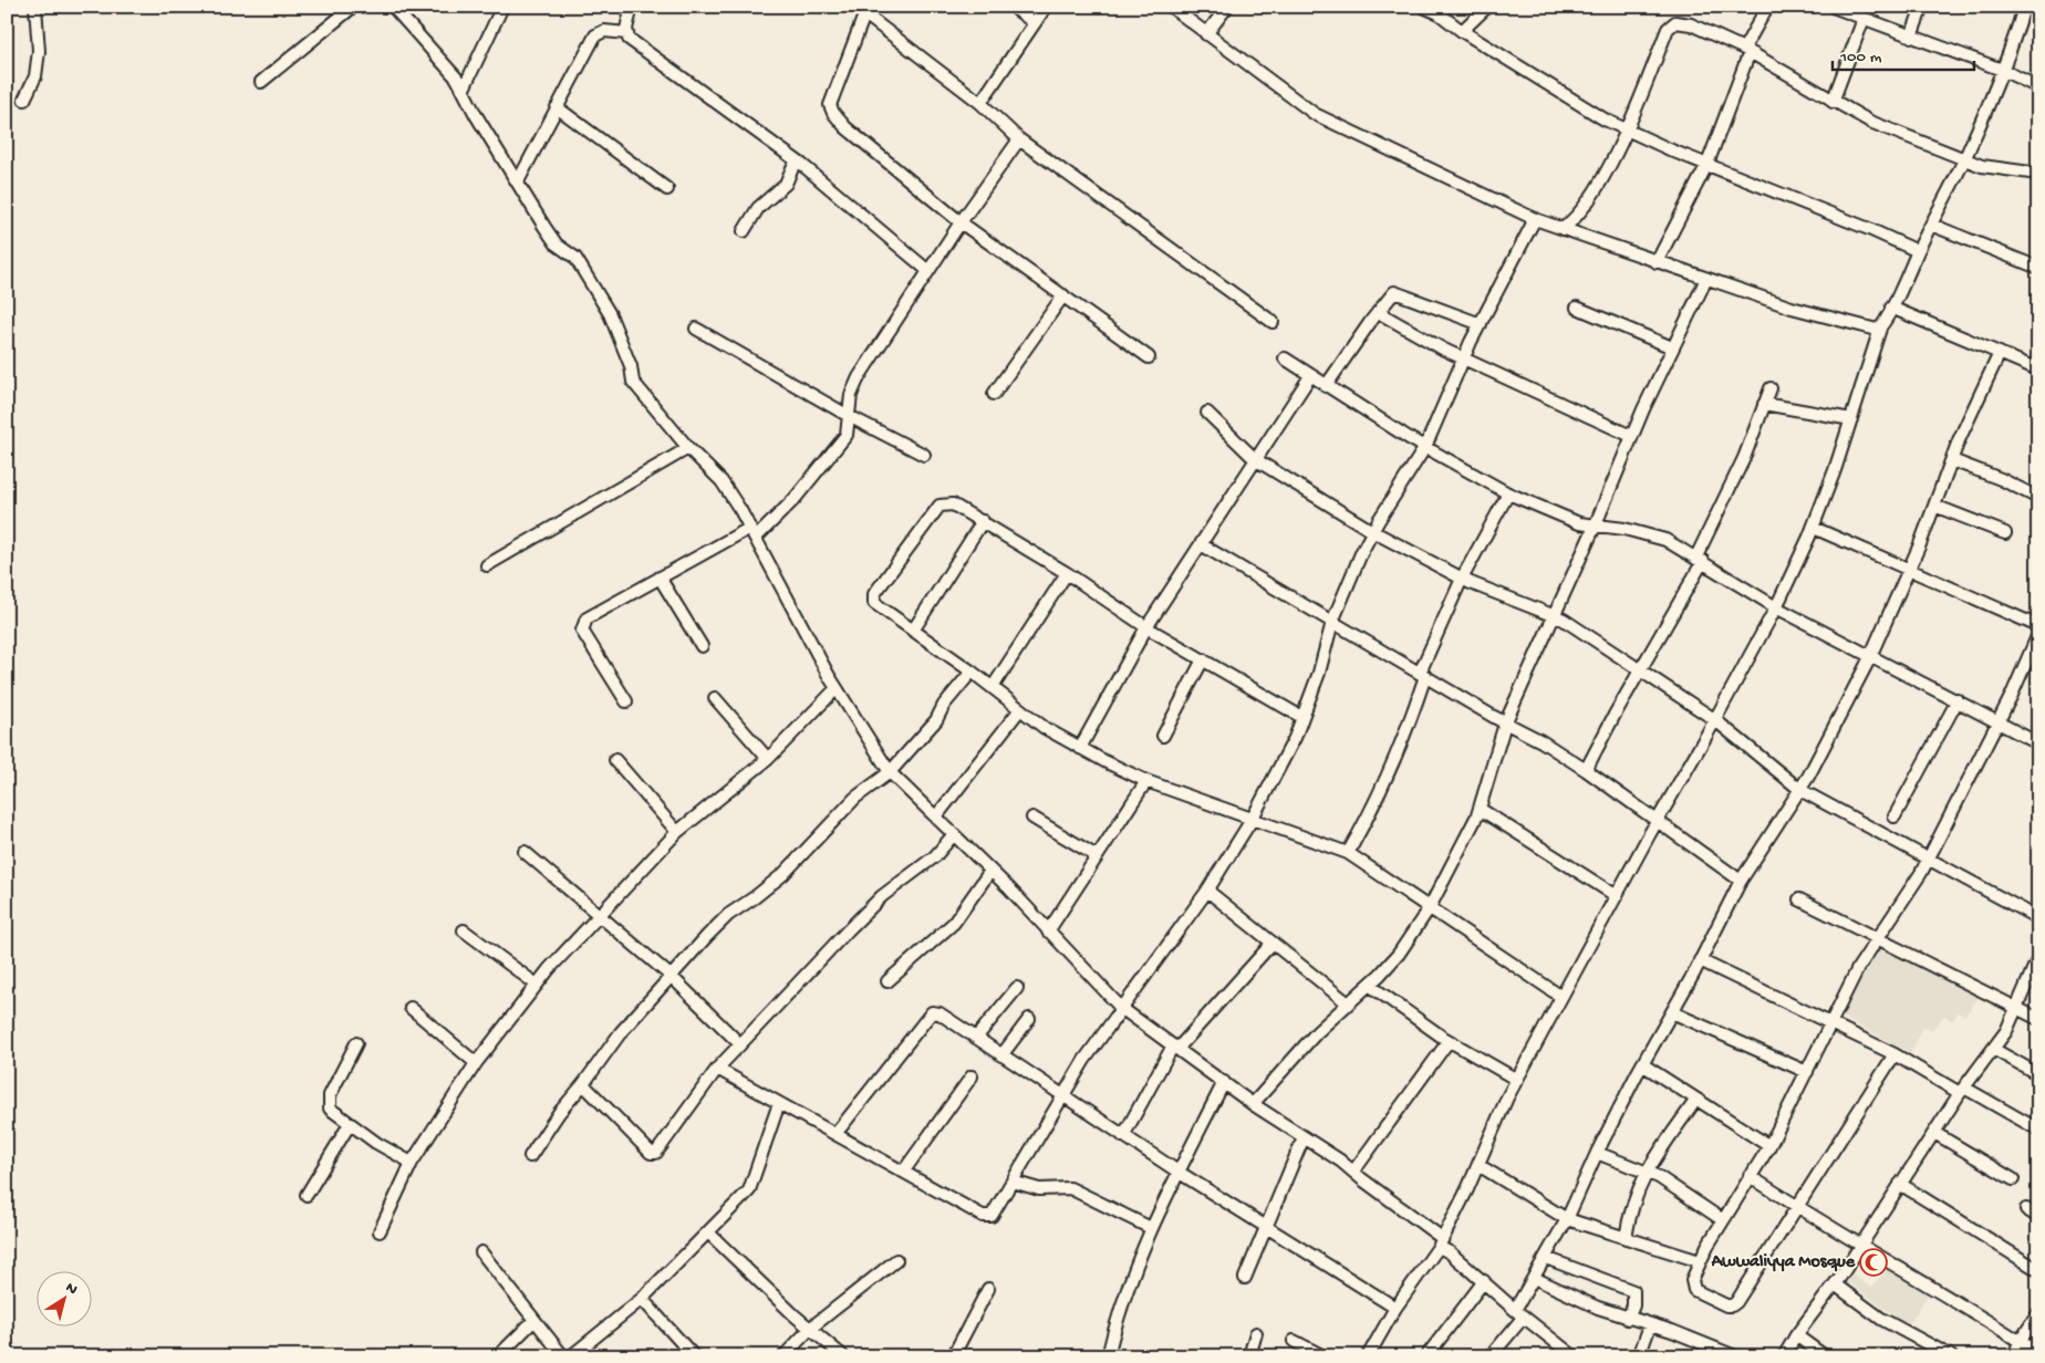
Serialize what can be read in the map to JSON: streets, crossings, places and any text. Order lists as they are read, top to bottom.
{
  "places": {
    "mosque": ["Awwaliyya Mosque"]
  },
  "scale_bar": "100 m",
  "north": "top right"
}
